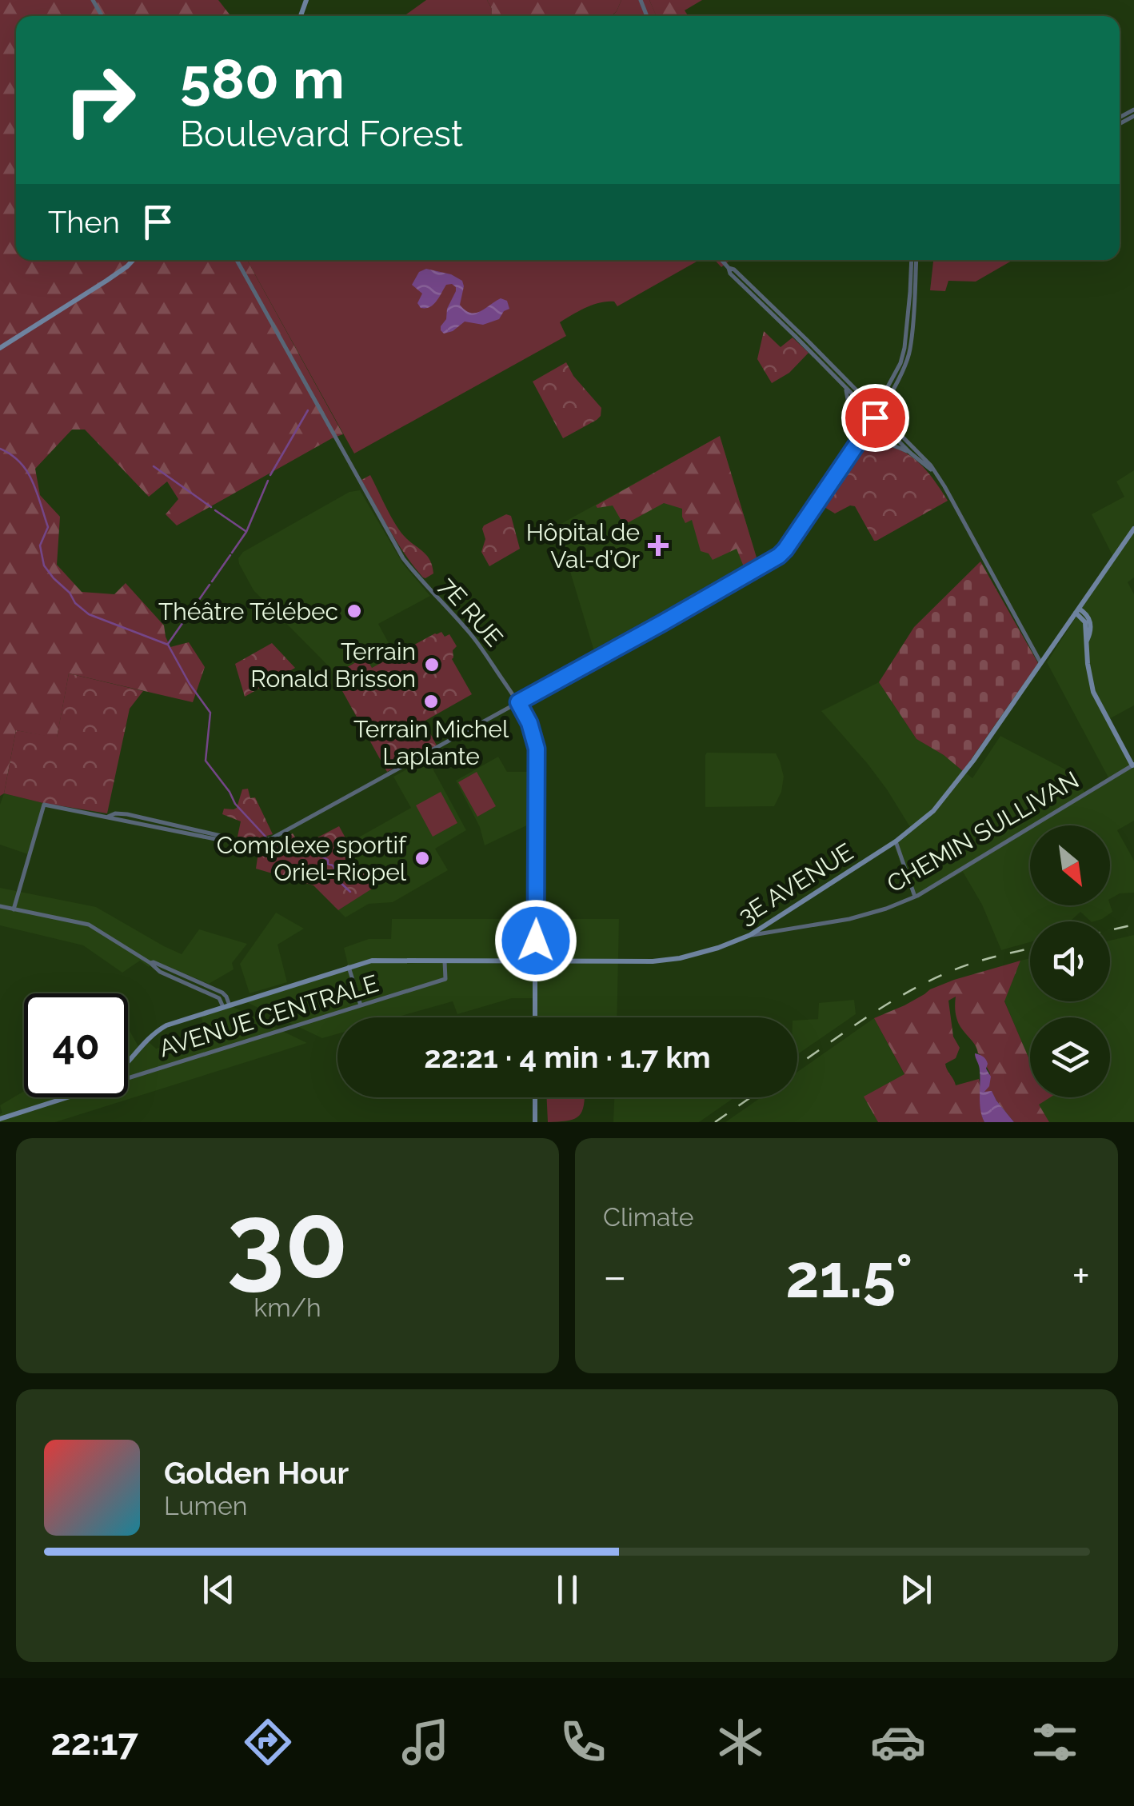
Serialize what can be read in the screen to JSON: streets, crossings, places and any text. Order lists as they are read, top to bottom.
{
  "streets": {
    "main road": ["7E RUE", "3E AVENUE"],
    "street": ["CHEMIN SULLIVAN", "AVENUE CENTRALE"]
  },
  "crossings": [
    ["7E RUE", "3E AVENUE"],
    ["CHEMIN SULLIVAN", "3E AVENUE"],
    ["3E AVENUE", "AVENUE CENTRALE"]
  ],
  "places": {
    "health": ["Hôpital de Val-d’Or"],
    "other": [
      "Théâtre Télébec",
      "Terrain Ronald Brisson",
      "Terrain Michel Laplante",
      "Complexe sportif Oriel-Riopel"
    ]
  },
  "north": "bottom right",
  "page": {
    "turn": ["580 m", "Boulevard Forest"],
    "then": "Then",
    "limit": "40",
    "trip": "22:21 · 4 min · 1.7 km",
    "tile": [
      ["30", "km/h"],
      "Climate"
    ],
    "heat": ["−", "21.5°", "+"],
    "song": ["Golden Hour", "Lumen"],
    "tabs": "22:17"
  }
}
